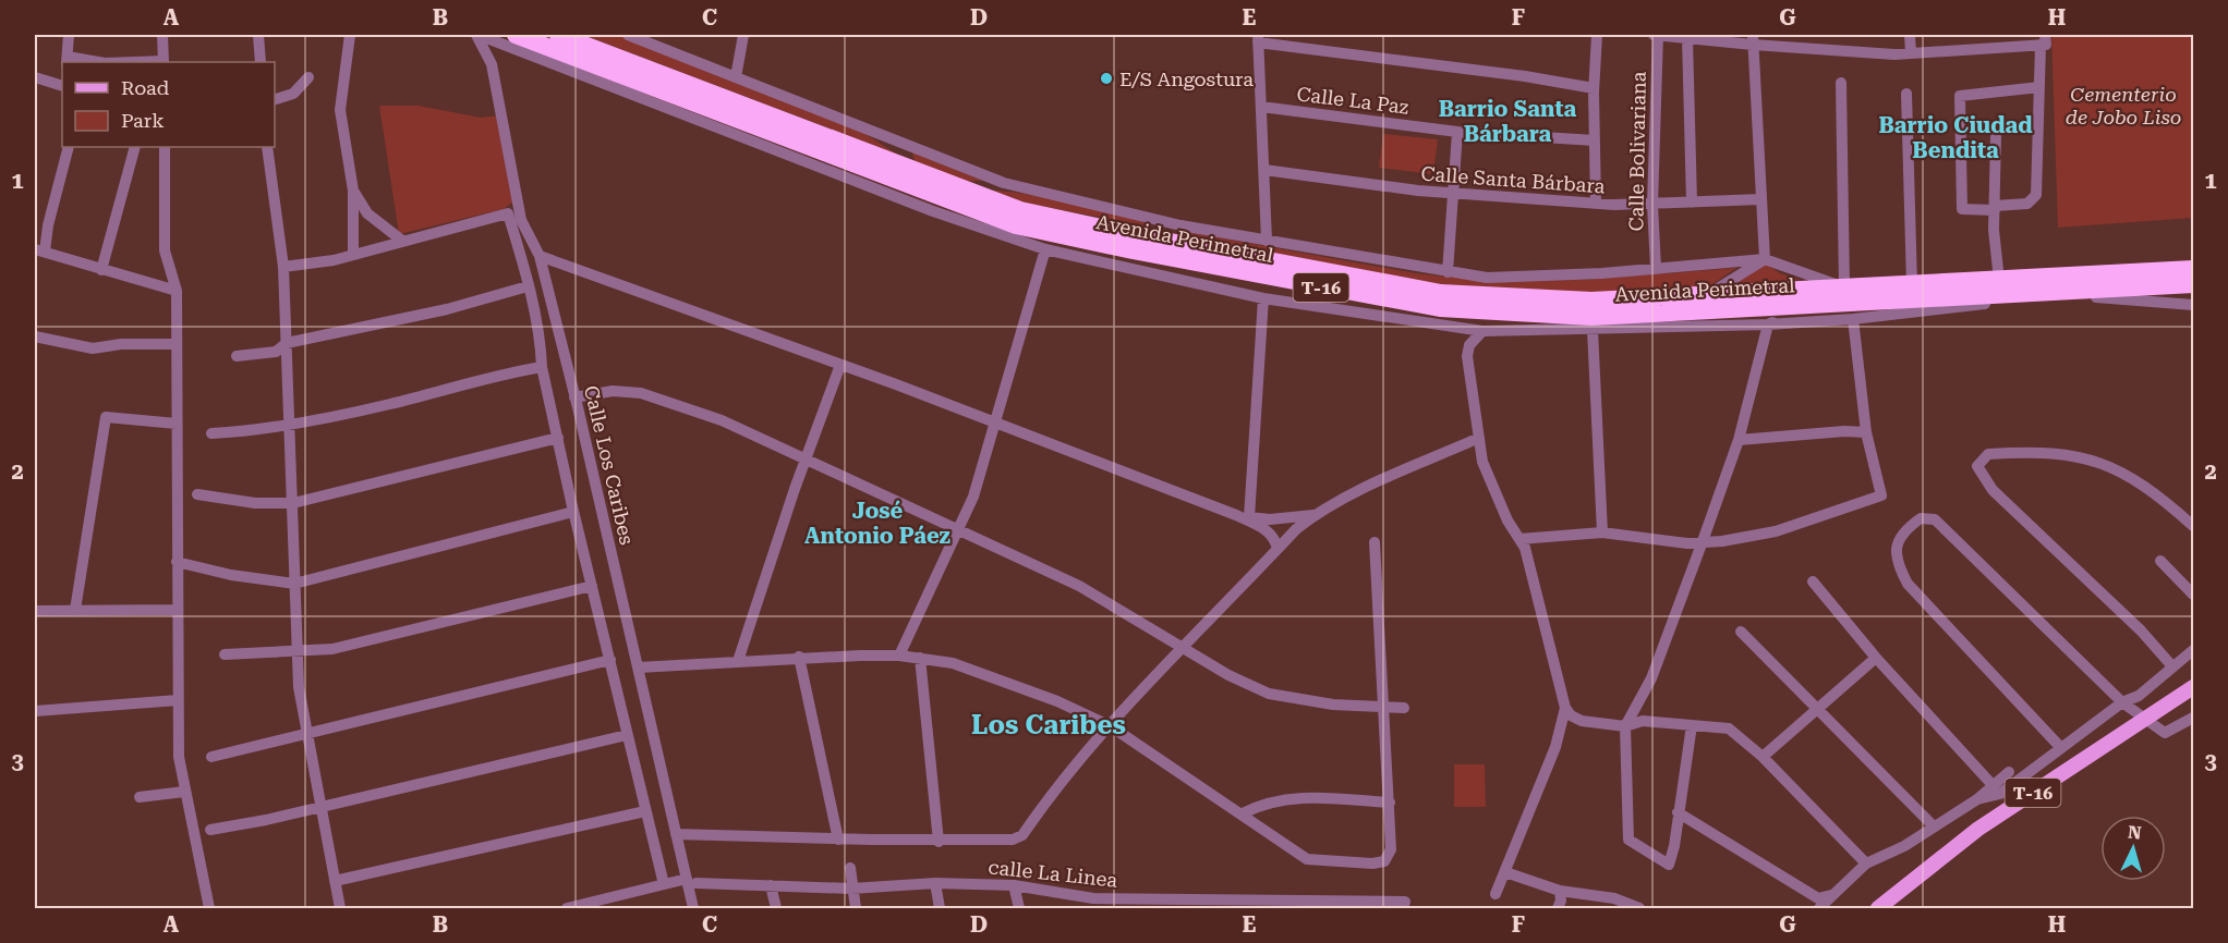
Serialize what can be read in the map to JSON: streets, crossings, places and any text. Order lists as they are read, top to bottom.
{
  "streets": {
    "highway": ["Avenida Perimetral", "T-16"],
    "street": [
      "Calle La Paz",
      "Calle Bolivariana",
      "Calle Santa Bárbara",
      "Calle Los Caribes",
      "calle La Linea"
    ]
  },
  "crossings": [
    ["Calle Bolivariana", "Calle Santa Bárbara"],
    ["Calle Bolivariana", "Avenida Perimetral"],
    ["Calle Los Caribes", "calle La Linea"]
  ],
  "districts": [
    "Barrio Santa Bárbara",
    "Barrio Ciudad Bendita",
    "José Antonio Páez",
    "Los Caribes"
  ],
  "parks": ["Cementerio de Jobo Liso"],
  "places": ["E/S Angostura"],
  "legend": ["Road", "Park"],
  "north": "top",
  "grid": {
    "columns": [
      "A",
      "B",
      "C",
      "D",
      "E",
      "F",
      "G",
      "H"
    ],
    "rows": ["1", "2", "3"]
  }
}
